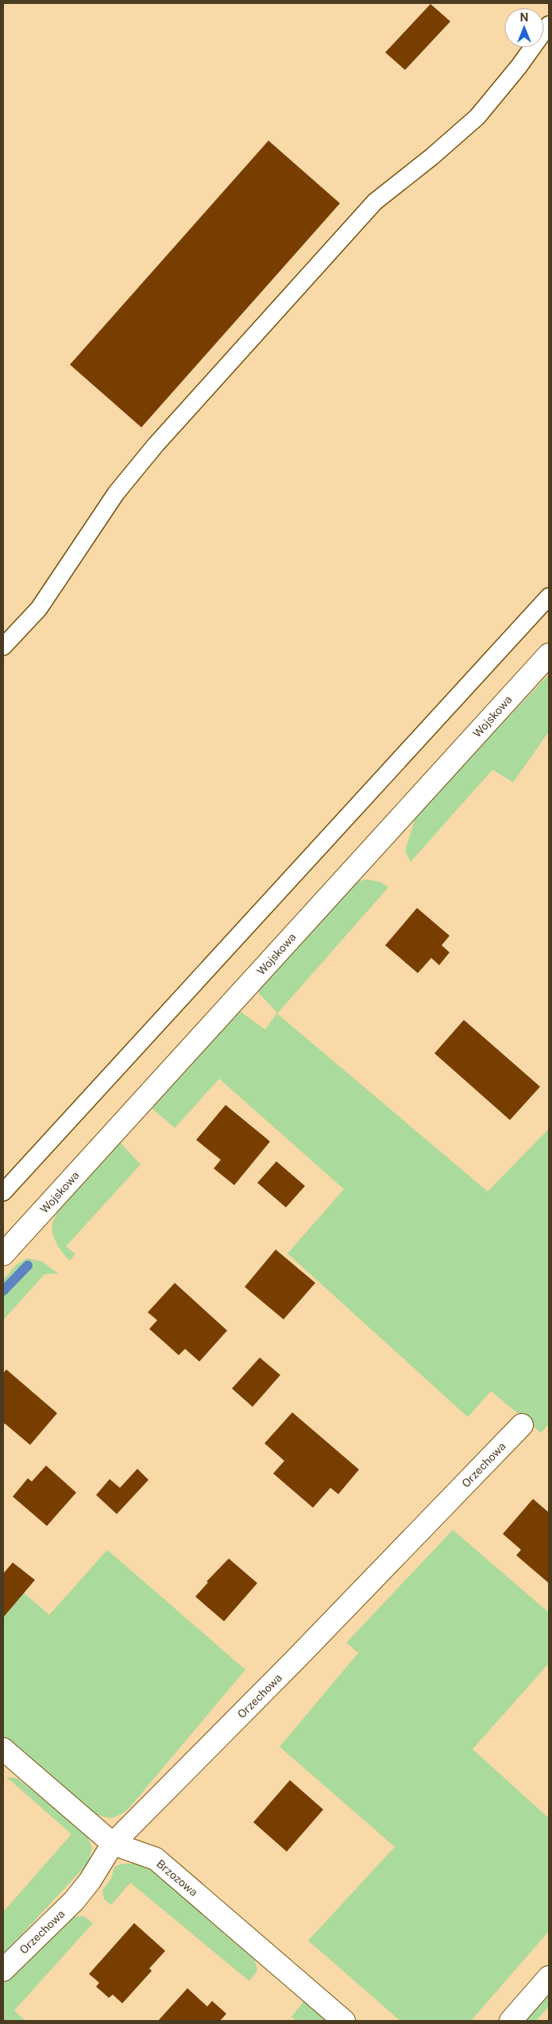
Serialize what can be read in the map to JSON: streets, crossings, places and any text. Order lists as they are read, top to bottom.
{
  "streets": {
    "street": ["Wojskowa", "Orzechowa", "Brzozowa"]
  },
  "crossings": [
    ["Orzechowa", "Brzozowa"]
  ],
  "north": "top"
}
